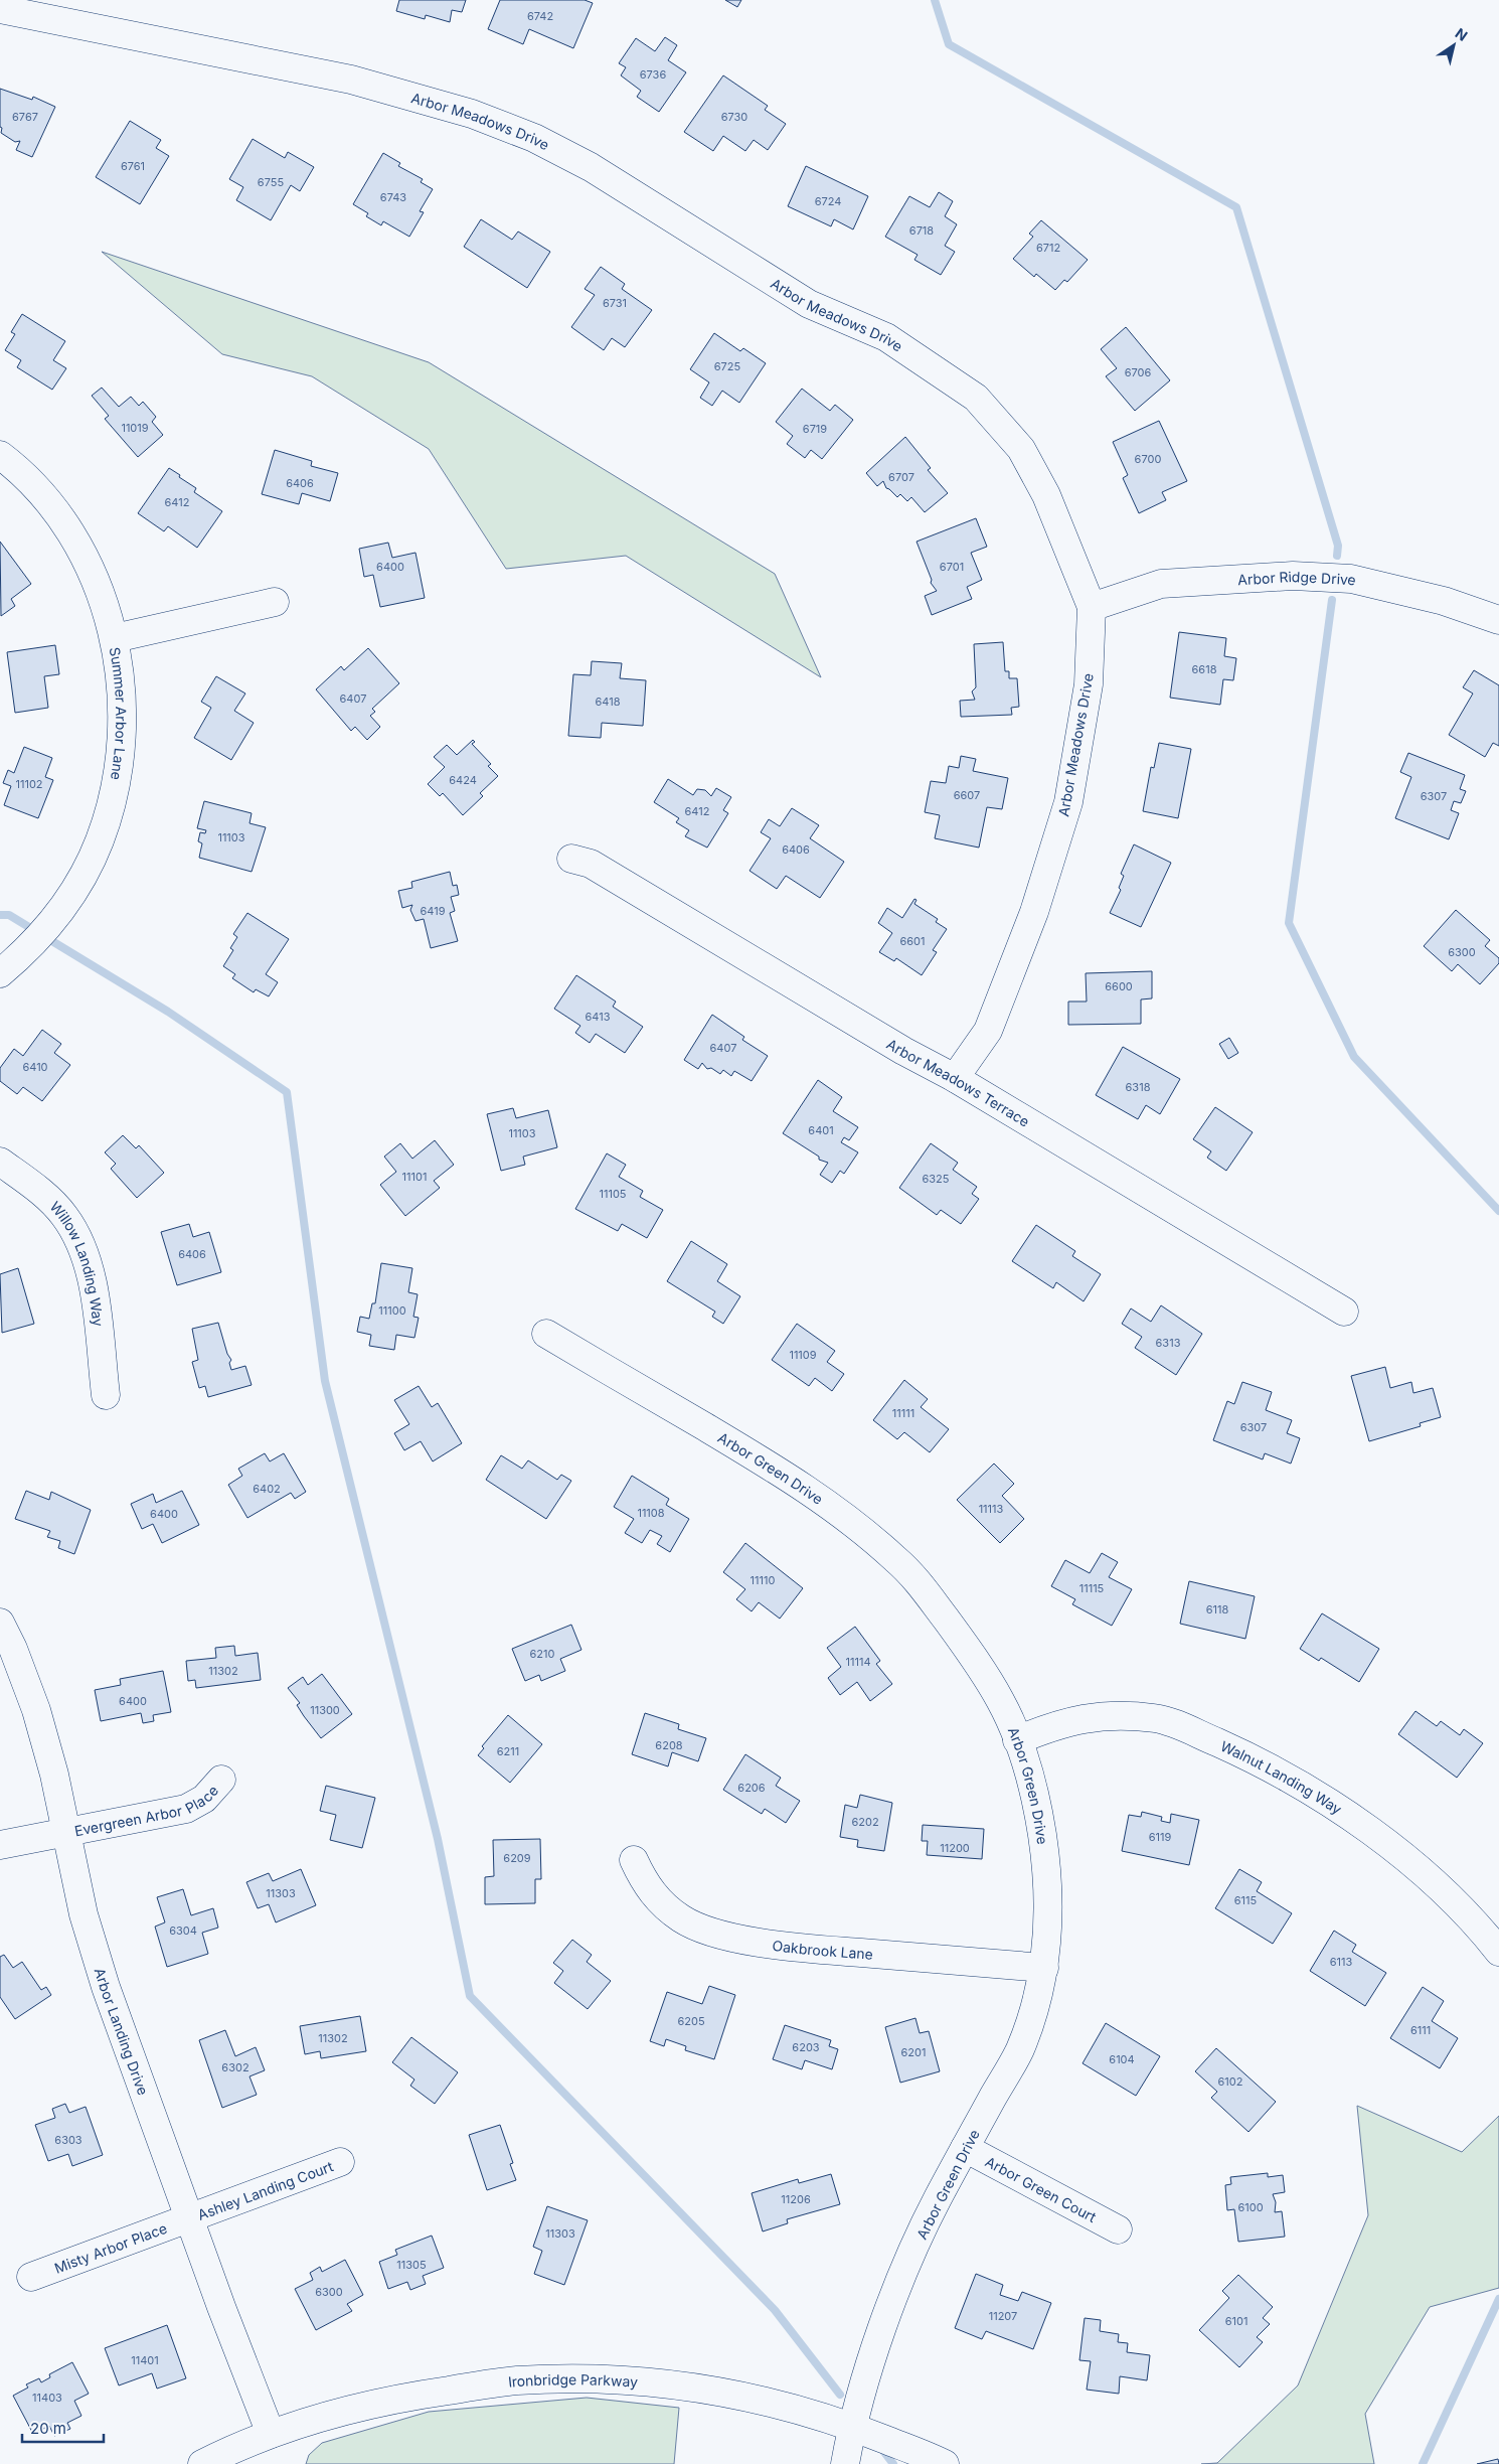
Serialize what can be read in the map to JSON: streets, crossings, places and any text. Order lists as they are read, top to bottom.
{
  "streets": {
    "street": [
      "Arbor Meadows Drive",
      "Arbor Ridge Drive",
      "Summer Arbor Lane",
      "Arbor Meadows Terrace",
      "Willow Landing Way",
      "Arbor Green Drive",
      "Walnut Landing Way",
      "Evergreen Arbor Place",
      "Oakbrook Lane",
      "Arbor Landing Drive",
      "Arbor Green Court",
      "Ashley Landing Court",
      "Misty Arbor Place",
      "Ironbridge Parkway"
    ]
  },
  "crossings": [
    ["Arbor Meadows Drive", "Arbor Ridge Drive"],
    ["Arbor Meadows Drive", "Arbor Meadows Terrace"],
    ["Arbor Green Drive", "Walnut Landing Way"],
    ["Arbor Green Drive", "Oakbrook Lane"],
    ["Arbor Green Drive", "Arbor Green Court"],
    ["Arbor Green Drive", "Ironbridge Parkway"],
    ["Evergreen Arbor Place", "Arbor Landing Drive"],
    ["Arbor Landing Drive", "Ashley Landing Court"],
    ["Arbor Landing Drive", "Misty Arbor Place"],
    ["Arbor Landing Drive", "Ironbridge Parkway"],
    ["Ashley Landing Court", "Misty Arbor Place"]
  ],
  "house_numbers": [
    "6742",
    "6736",
    "6767",
    "6730",
    "6761",
    "6755",
    "6743",
    "6724",
    "6718",
    "6712",
    "6731",
    "6725",
    "6706",
    "11019",
    "6719",
    "6700",
    "6707",
    "6406",
    "6412",
    "6400",
    "6701",
    "6618",
    "6407",
    "6418",
    "6424",
    "11102",
    "6607",
    "6307",
    "6412",
    "11103",
    "6406",
    "6419",
    "6601",
    "6300",
    "6600",
    "6413",
    "6407",
    "6410",
    "6318",
    "6401",
    "11103",
    "11101",
    "6325",
    "11105",
    "6406",
    "11100",
    "6313",
    "11109",
    "11111",
    "6307",
    "6402",
    "11113",
    "11108",
    "6400",
    "11110",
    "11115",
    "6118",
    "6210",
    "11114",
    "11302",
    "6400",
    "11300",
    "6208",
    "6211",
    "6206",
    "6202",
    "6119",
    "11200",
    "6209",
    "11303",
    "6115",
    "6304",
    "6113",
    "6205",
    "6111",
    "11302",
    "6203",
    "6201",
    "6104",
    "6302",
    "6102",
    "6303",
    "11206",
    "6100",
    "11303",
    "11305",
    "6300",
    "11207",
    "6101",
    "11401",
    "11403"
  ],
  "scale_bar": "20 m",
  "north": "top right"
}
